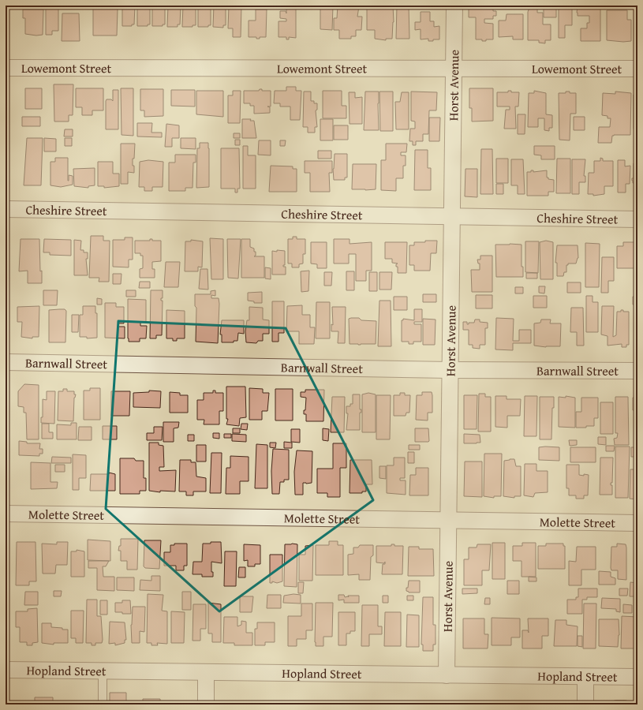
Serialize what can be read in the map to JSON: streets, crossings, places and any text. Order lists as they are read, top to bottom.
{
  "streets": {
    "street": [
      "Lowemont Street",
      "Horst Avenue",
      "Cheshire Street",
      "Barnwall Street",
      "Molette Street",
      "Hopland Street"
    ]
  },
  "crossings": [
    ["Lowemont Street", "Horst Avenue"],
    ["Horst Avenue", "Cheshire Street"],
    ["Horst Avenue", "Barnwall Street"],
    ["Horst Avenue", "Molette Street"],
    ["Horst Avenue", "Hopland Street"]
  ]
}
